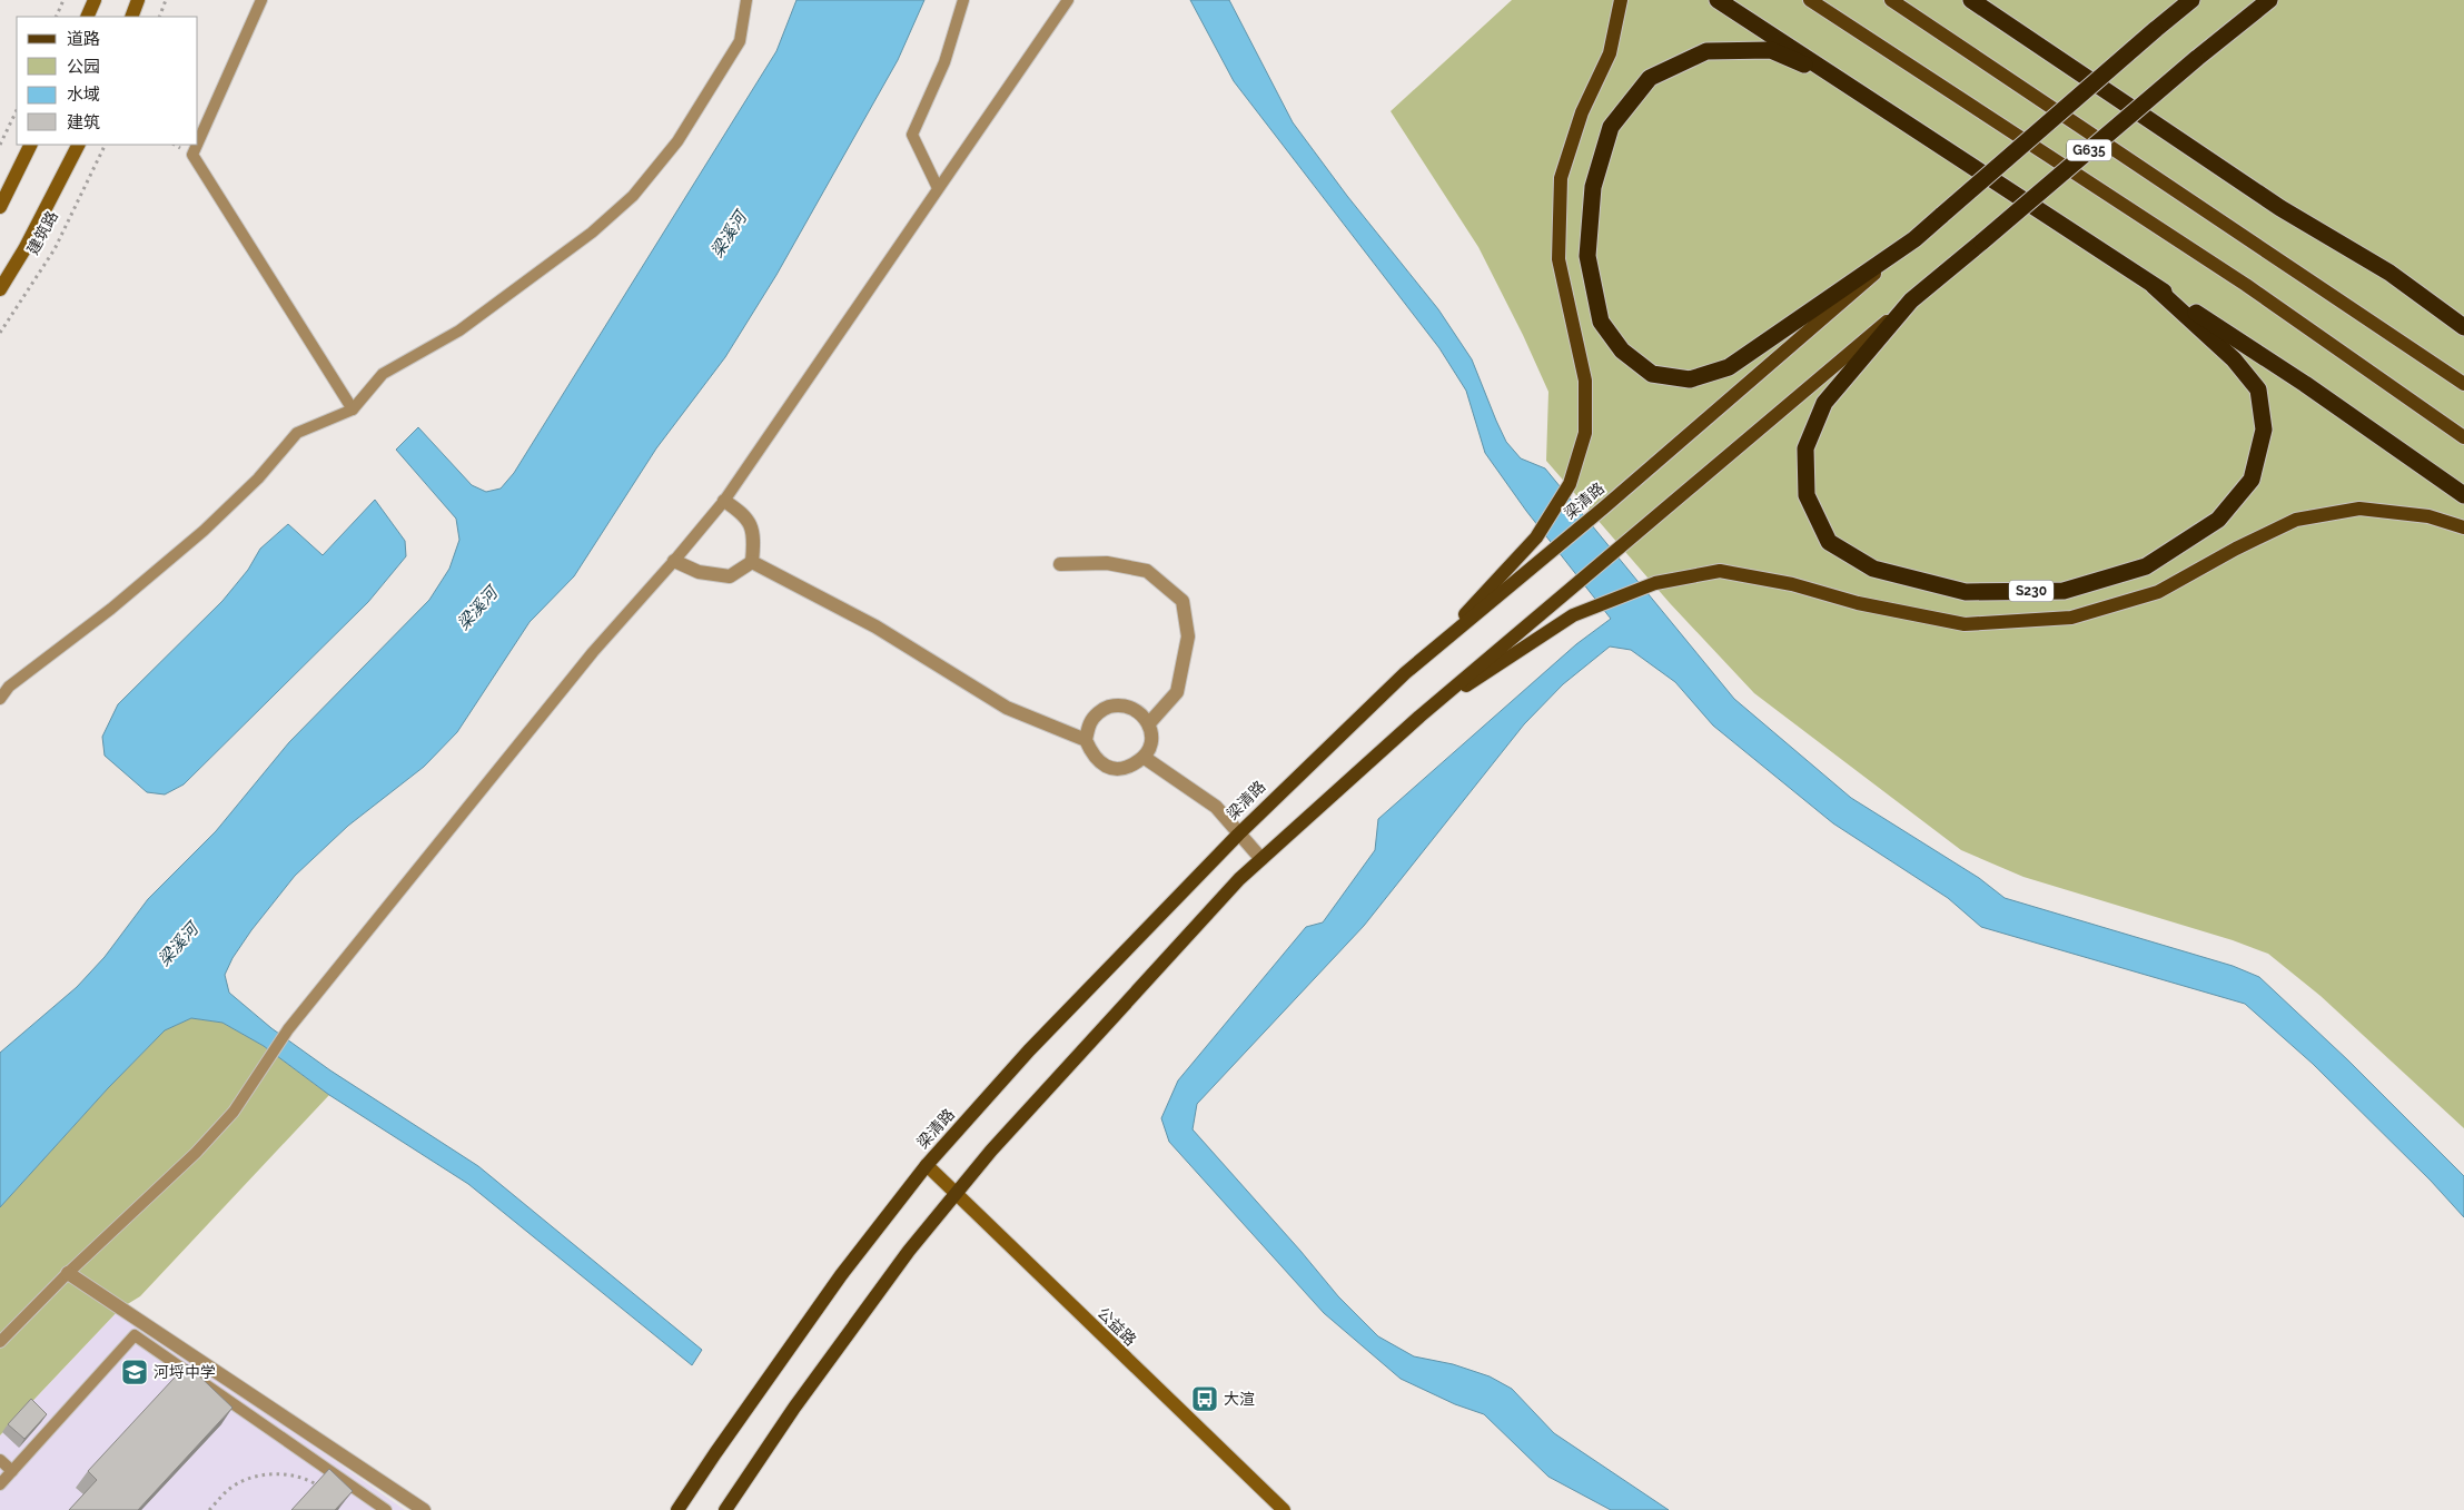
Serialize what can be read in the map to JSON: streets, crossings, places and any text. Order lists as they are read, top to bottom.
{
  "streets": {
    "highway": ["G635", "梁清路", "S230"],
    "street": ["建筑路", "公益路"]
  },
  "crossings": [
    ["G635", "S230"],
    ["梁清路", "公益路"]
  ],
  "water": ["梁溪河"],
  "places": {
    "school or university": ["河埒中学"],
    "bus stop": ["大渲"]
  },
  "legend": [
    "道路",
    "公园",
    "水域",
    "建筑"
  ]
}
